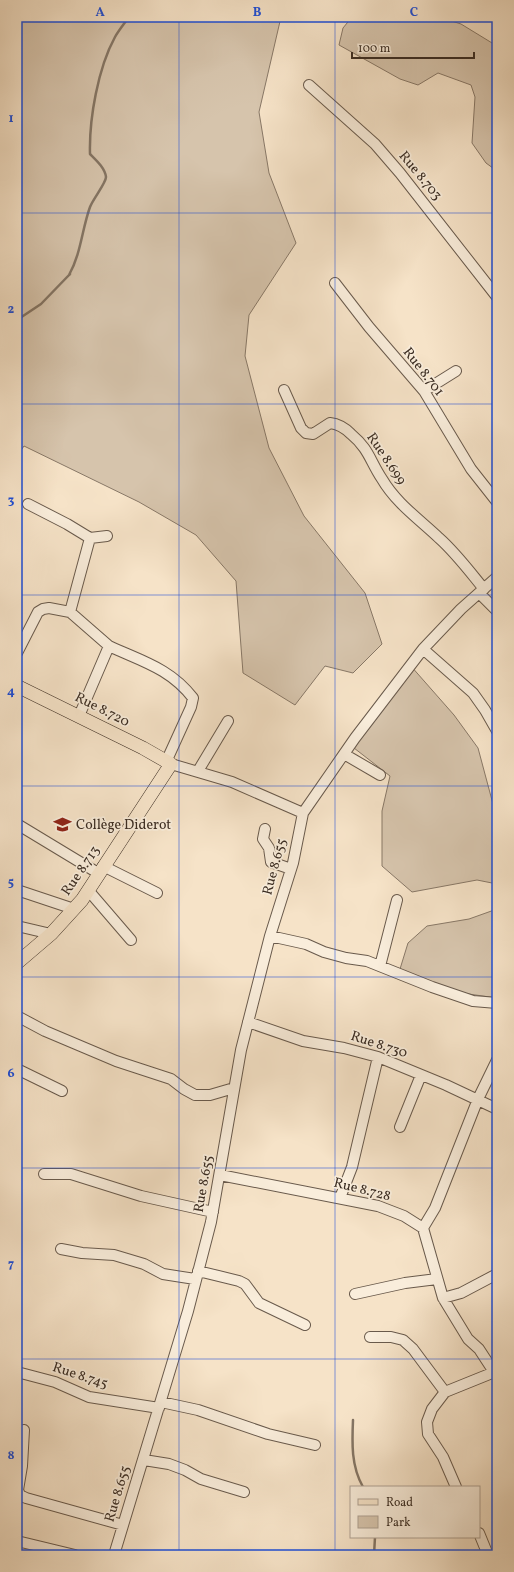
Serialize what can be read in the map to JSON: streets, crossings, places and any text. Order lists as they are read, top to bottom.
{
  "streets": {
    "main road": ["Rue 8.720", "Rue 8.713"],
    "street": [
      "Rue 8.703",
      "Rue 8.701",
      "Rue 8.699",
      "Rue 8.655",
      "Rue 8.730",
      "Rue 8.728",
      "Rue 8.745"
    ]
  },
  "crossings": [
    ["Rue 8.699", "Rue 8.655"],
    ["Rue 8.720", "Rue 8.713"],
    ["Rue 8.655", "Rue 8.730"],
    ["Rue 8.655", "Rue 8.728"],
    ["Rue 8.655", "Rue 8.745"]
  ],
  "places": {
    "school or university": ["Collège Diderot"]
  },
  "legend": ["Road", "Park"],
  "scale_bar": "100 m",
  "grid": {
    "columns": ["A", "B", "C"],
    "rows": [
      "1",
      "2",
      "3",
      "4",
      "5",
      "6",
      "7",
      "8"
    ]
  }
}
